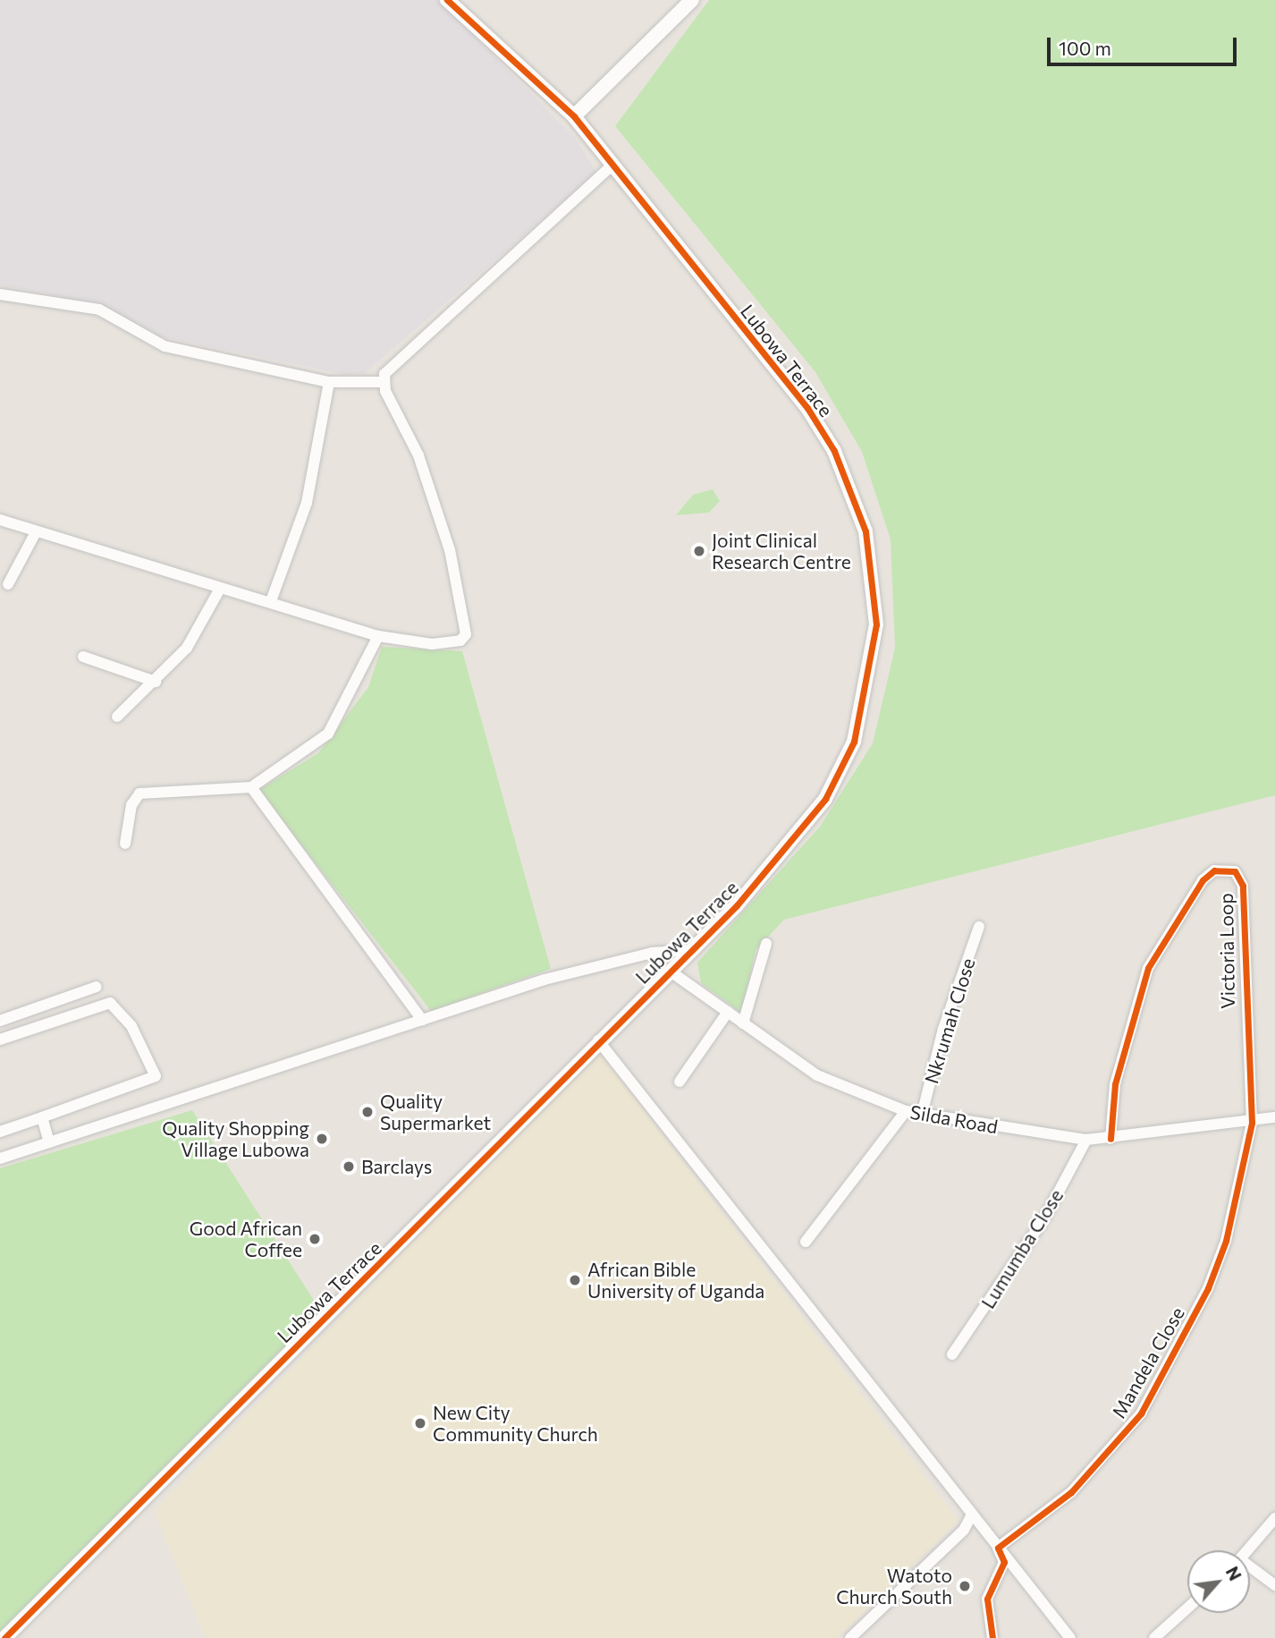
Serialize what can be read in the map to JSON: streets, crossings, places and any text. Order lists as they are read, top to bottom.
{
  "streets": {
    "street": [
      "Lubowa Terrace",
      "Victoria Loop",
      "Nkrumah Close",
      "Silda Road",
      "Lumumba Close",
      "Mandela Close"
    ]
  },
  "crossings": [
    ["Lubowa Terrace", "Silda Road"],
    ["Victoria Loop", "Silda Road"],
    ["Victoria Loop", "Mandela Close"],
    ["Nkrumah Close", "Silda Road"],
    ["Silda Road", "Lumumba Close"],
    ["Silda Road", "Mandela Close"]
  ],
  "places": [
    "Joint Clinical Research Centre",
    "Quality Supermarket",
    "Quality Shopping Village Lubowa",
    "Barclays",
    "Good African Coffee",
    "African Bible University of Uganda",
    "New City Community Church",
    "Watoto Church South"
  ],
  "scale_bar": "100 m",
  "north": "top right"
}
